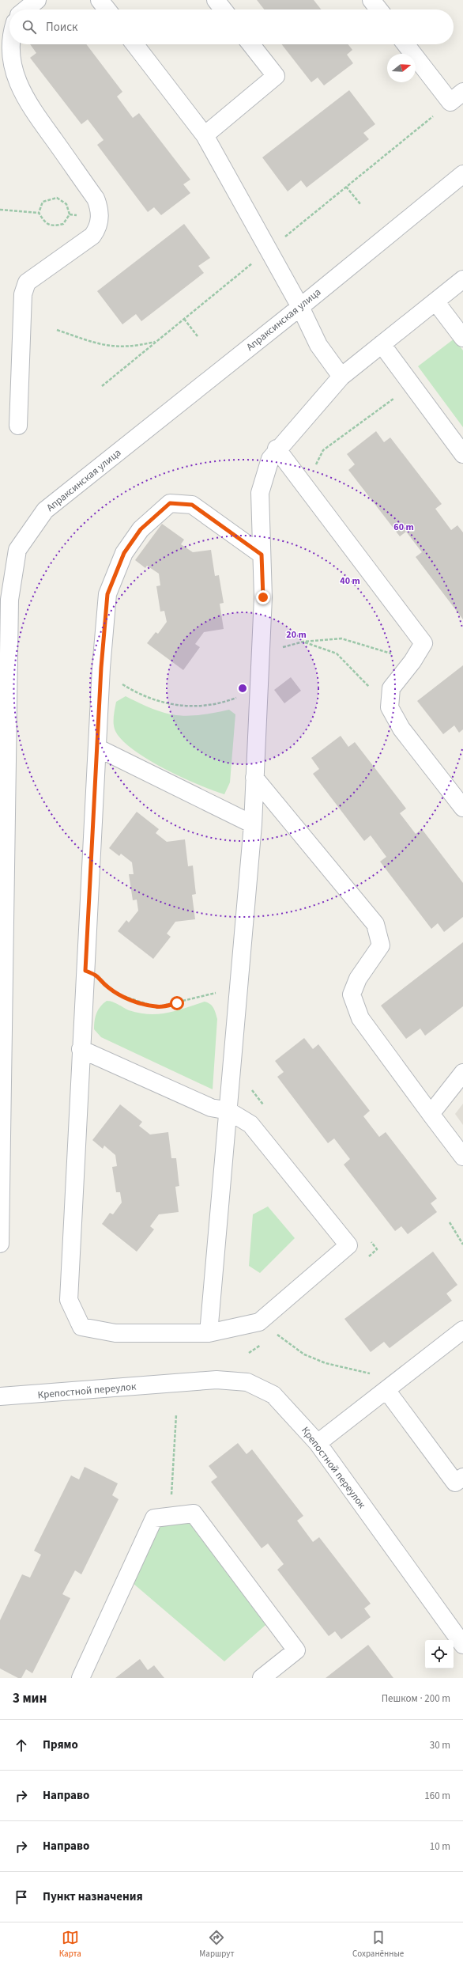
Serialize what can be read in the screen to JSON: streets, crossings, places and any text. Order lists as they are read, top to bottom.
{
  "streets": {
    "street": ["Апраксинская улица", "Крепостной переулок"]
  },
  "north": "right",
  "page": {
    "search": "Поиск",
    "heading": ["3 мин", "Пешком · 200 m"],
    "list": [
      ["Прямо", "30 m"],
      ["Направо", "160 m"],
      ["Направо", "10 m"],
      "Пункт назначения"
    ],
    "nav": ["Карта", "Маршрут", "Сохранённые"]
  },
  "rings": ["60 m", "40 m", "20 m"]
}
